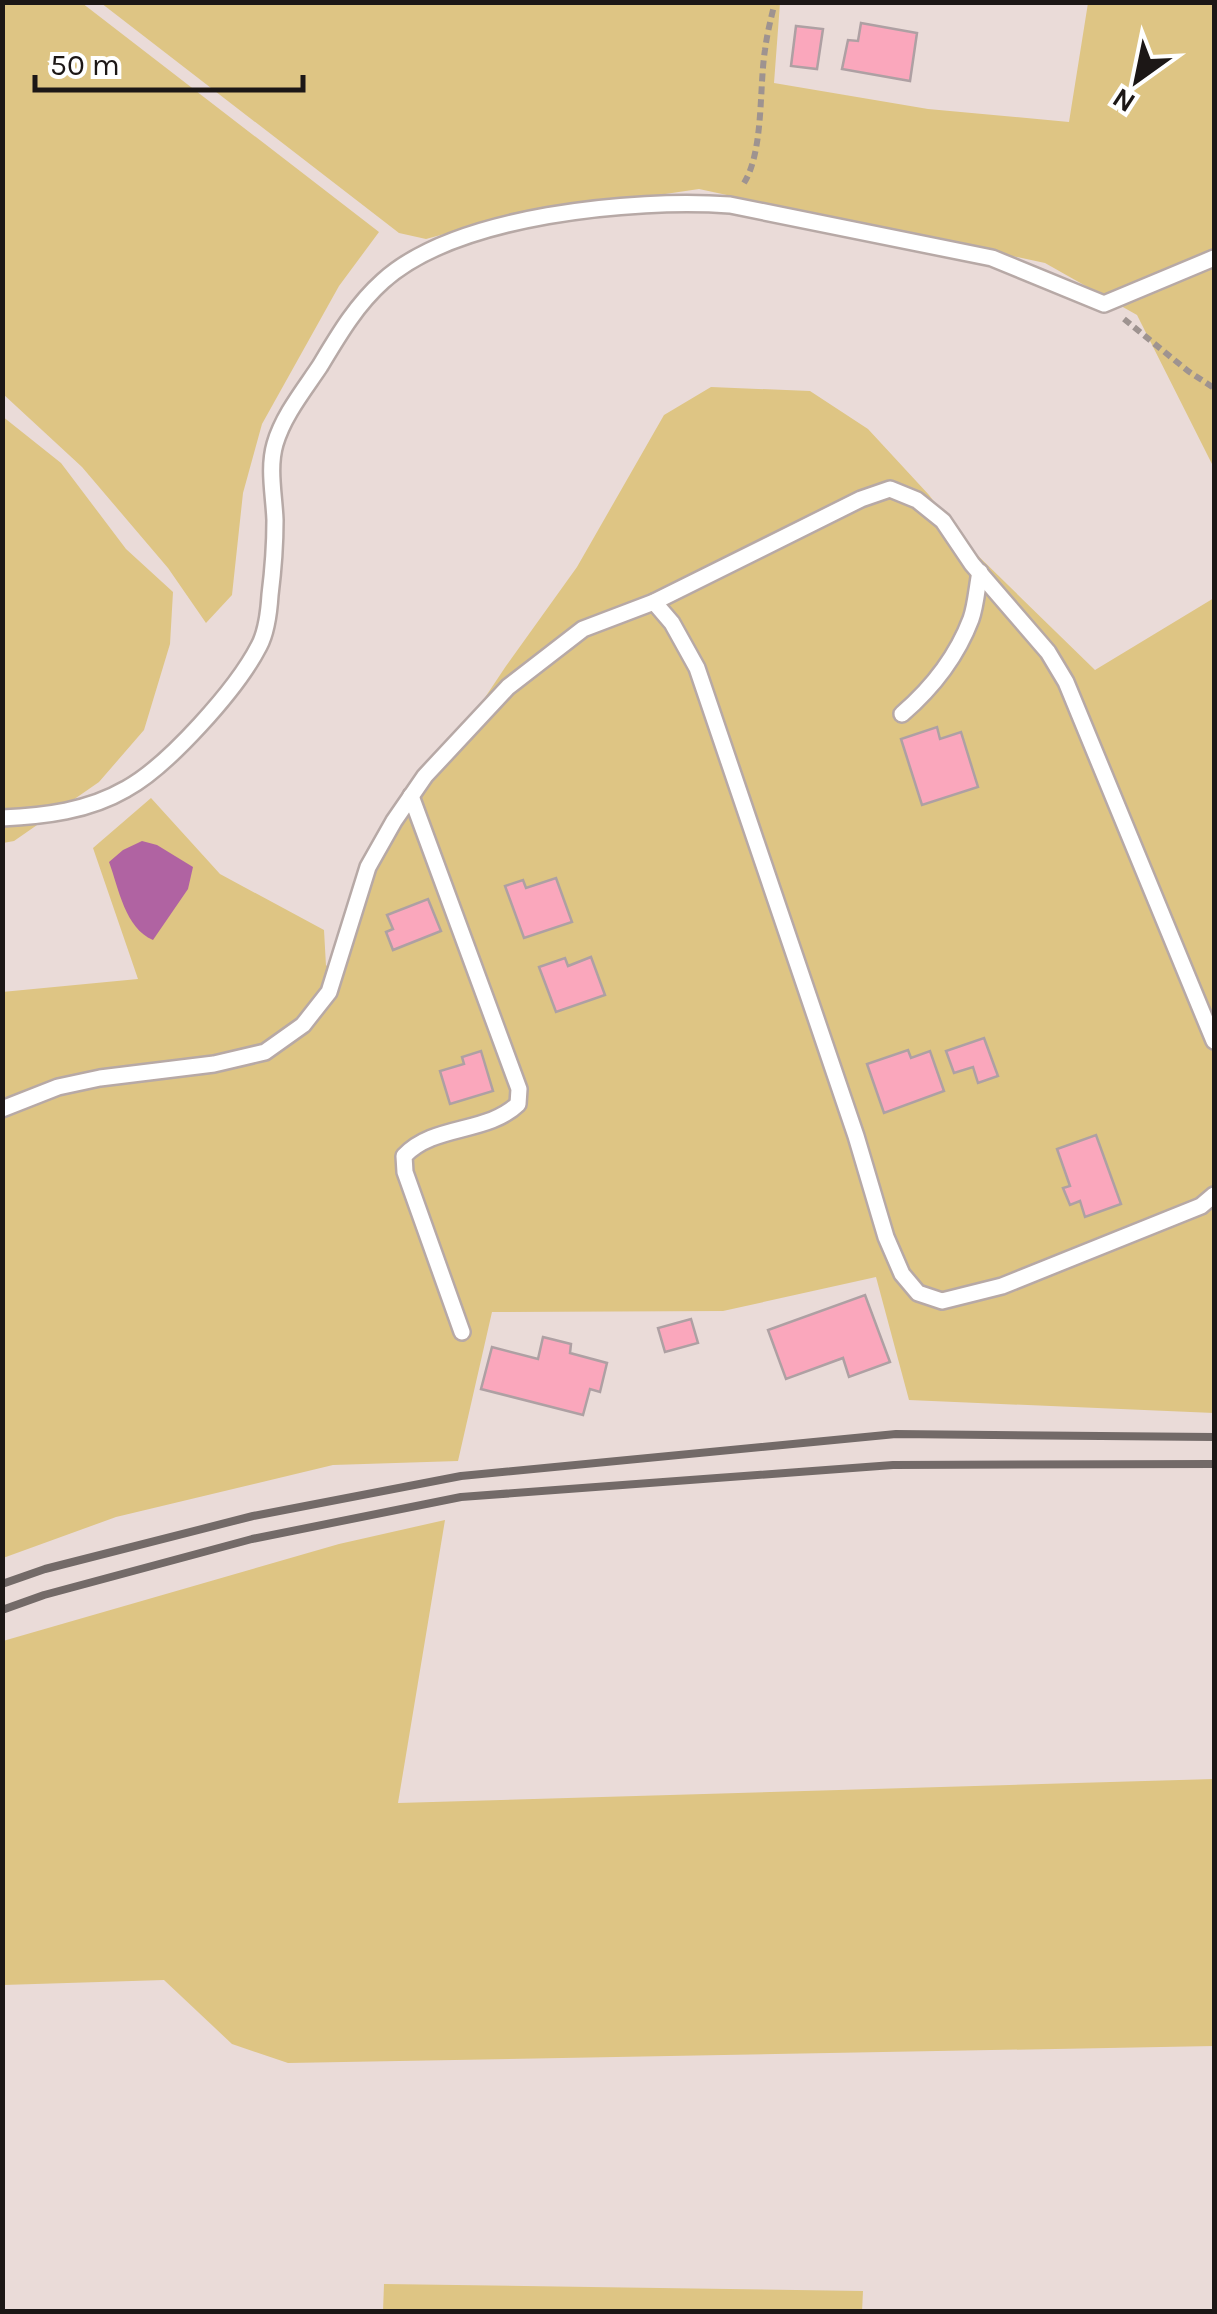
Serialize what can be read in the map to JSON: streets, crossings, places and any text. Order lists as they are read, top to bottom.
{
  "scale_bar": "50 m",
  "north": "bottom left"
}
